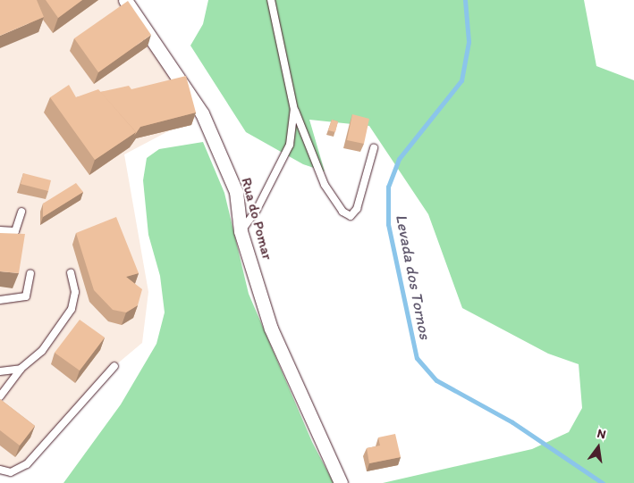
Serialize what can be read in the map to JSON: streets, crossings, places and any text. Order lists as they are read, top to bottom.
{
  "streets": {
    "street": ["Rua do Pomar"]
  },
  "water": ["Levada dos Tornos"],
  "north": "top"
}
